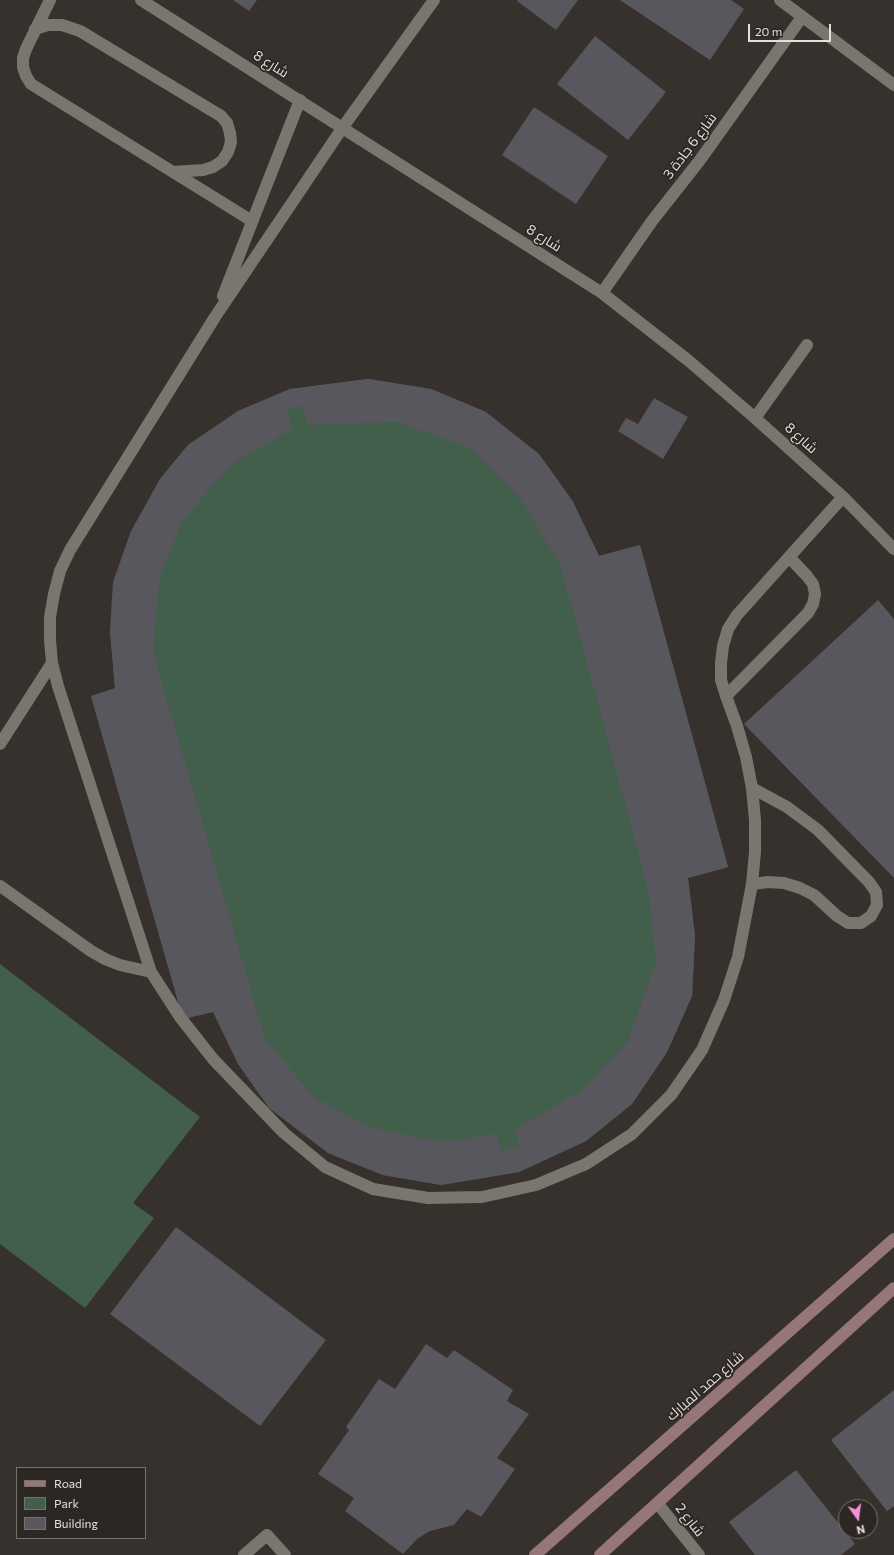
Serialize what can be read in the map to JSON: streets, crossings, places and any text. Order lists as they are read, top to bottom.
{
  "streets": {
    "main road": ["شارع حمد المبارك"],
    "street": ["شارع 8", "شارع 6 جادة 3", "شارع 2"]
  },
  "crossings": [
    ["شارع 8", "شارع 6 جادة 3"]
  ],
  "legend": ["Road", "Park", "Building"],
  "scale_bar": "20 m",
  "north": "bottom"
}
